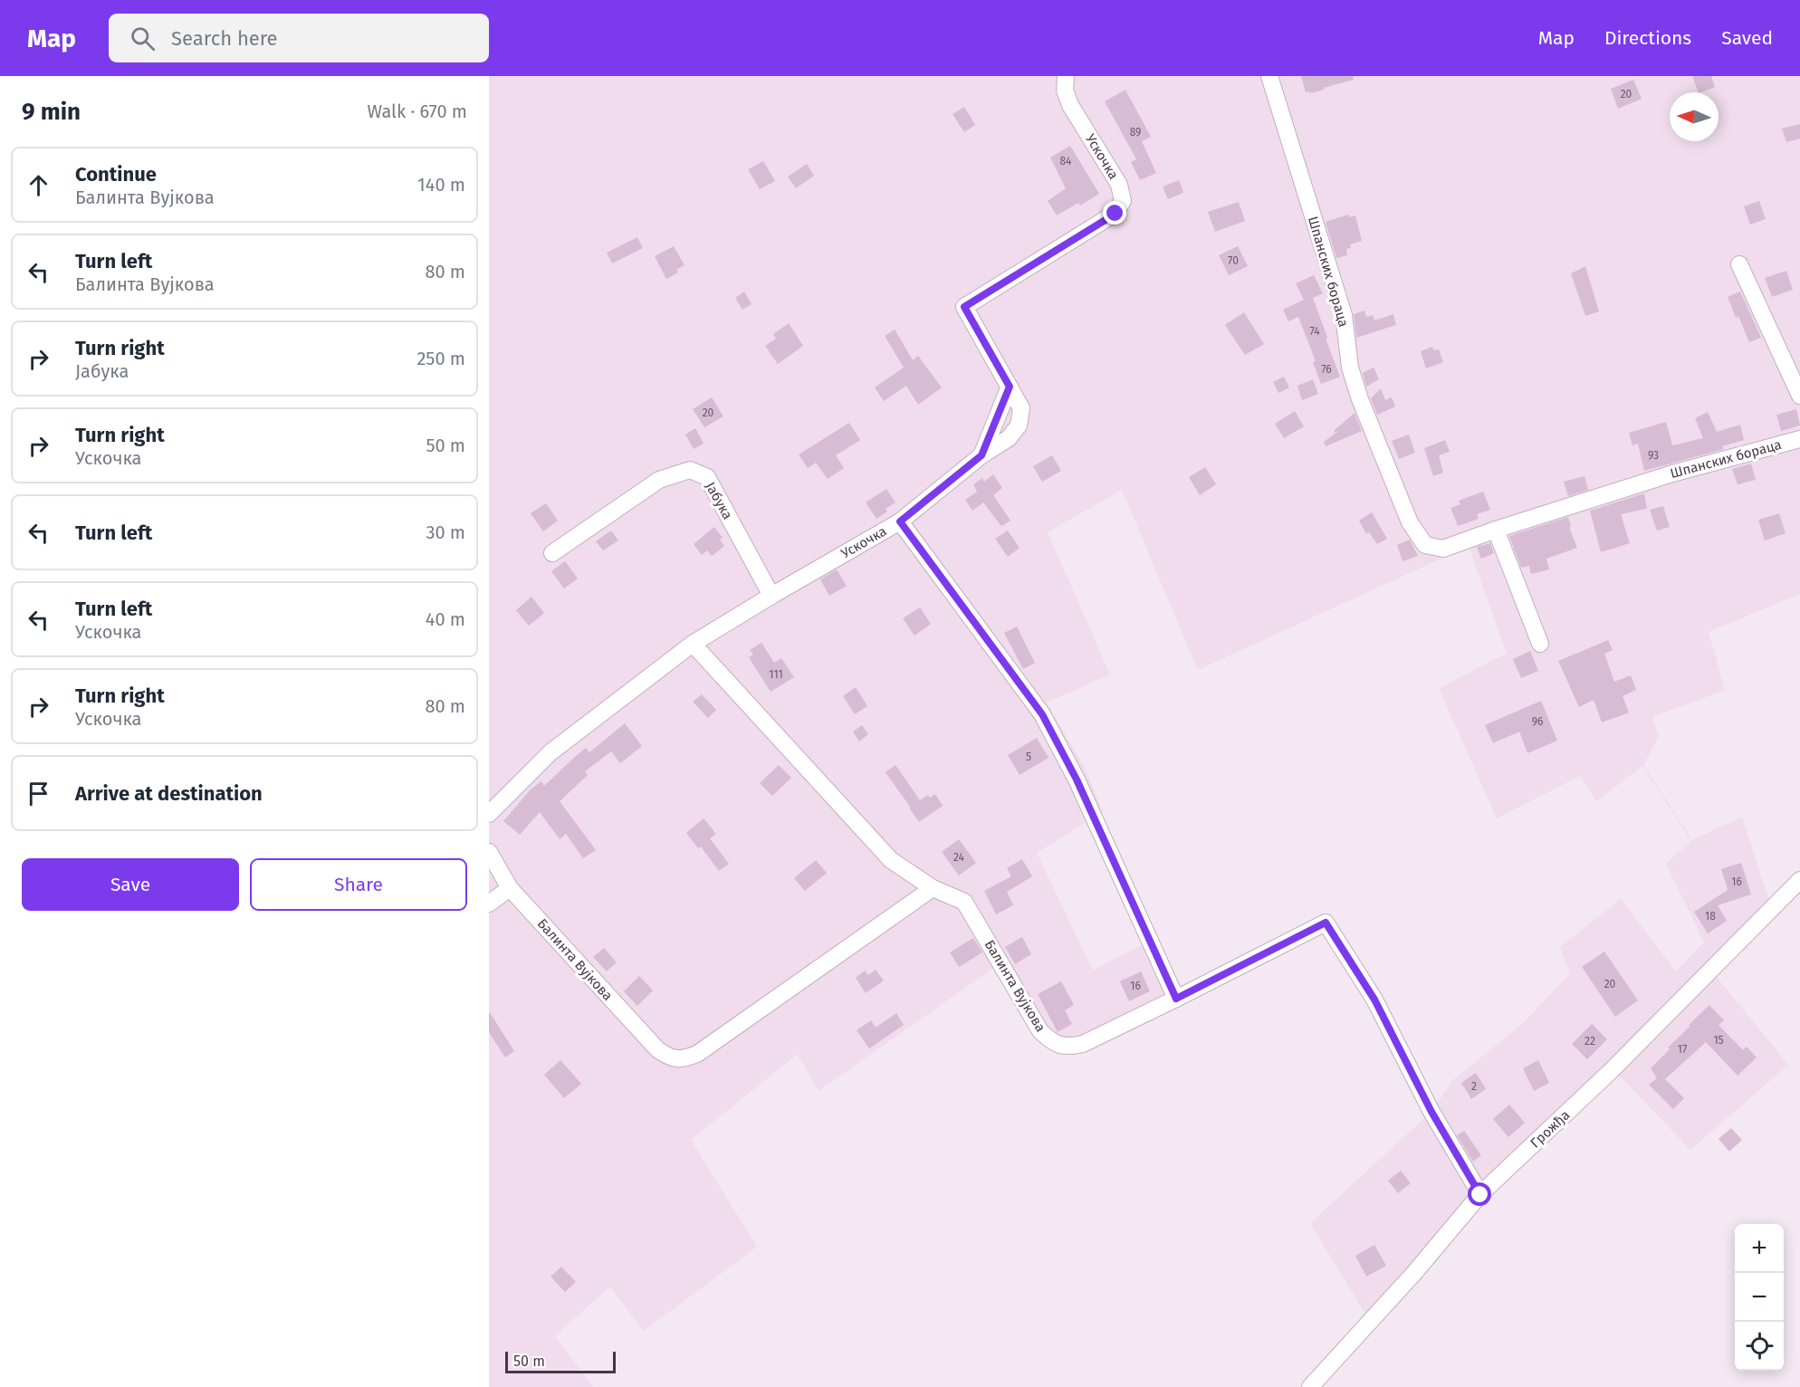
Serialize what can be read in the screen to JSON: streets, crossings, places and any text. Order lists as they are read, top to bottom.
{
  "streets": {
    "street": [
      "Ускочка",
      "Шпанских бораца",
      "Јабука",
      "Балинта Вујкова",
      "Грожђа"
    ]
  },
  "crossings": [
    ["Ускочка", "Јабука"],
    ["Балинта Вујкова", "Грожђа"]
  ],
  "house_numbers": [
    "20",
    "89",
    "84",
    "70",
    "74",
    "76",
    "20",
    "93",
    "111",
    "96",
    "5",
    "24",
    "16",
    "18",
    "20",
    "16",
    "15",
    "22",
    "17",
    "2"
  ],
  "scale_bar": "50 m",
  "north": "left",
  "page": {
    "header": "Map",
    "search": "Search here",
    "nav": ["Map", "Directions", "Saved"],
    "heading": ["9 min", "Walk · 670 m"],
    "list": [
      ["Continue", "Балинта Вујкова", "140 m"],
      ["Turn left", "Балинта Вујкова", "80 m"],
      ["Turn right", "Јабука", "250 m"],
      ["Turn right", "Ускочка", "50 m"],
      ["Turn left", "30 m"],
      ["Turn left", "Ускочка", "40 m"],
      ["Turn right", "Ускочка", "80 m"],
      "Arrive at destination"
    ],
    "buttons": ["Save", "Share"],
    "map_buttons": ["+", "−"],
    "scale": "50 m"
  }
}
